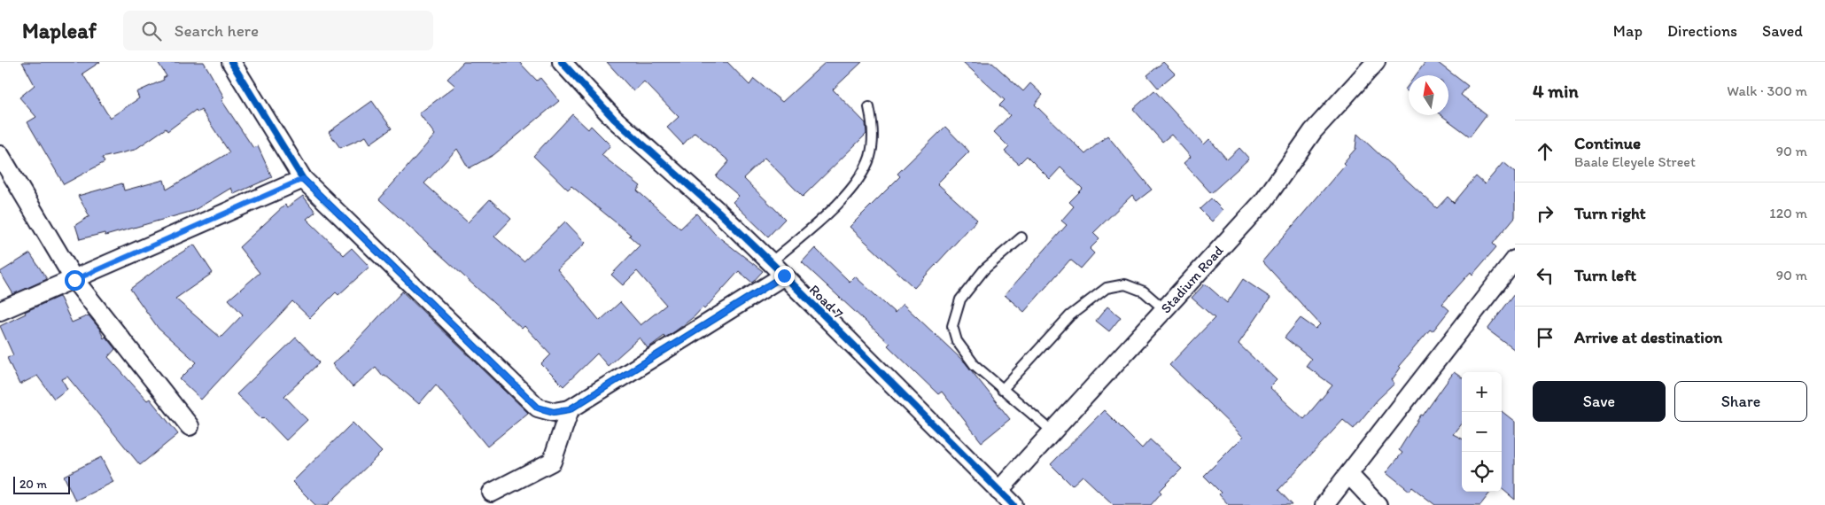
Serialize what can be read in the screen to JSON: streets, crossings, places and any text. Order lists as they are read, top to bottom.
{
  "streets": {
    "street": ["Stadium Road", "Road 7"]
  },
  "crossings": [
    ["Stadium Road", "Road 7"]
  ],
  "scale_bar": "20 m",
  "north": "top",
  "page": {
    "header": "Mapleaf",
    "search": "Search here",
    "nav": ["Map", "Directions", "Saved"],
    "heading": ["4 min", "Walk · 300 m"],
    "list": [
      ["Continue", "Baale Eleyele Street", "90 m"],
      ["Turn right", "120 m"],
      ["Turn left", "90 m"],
      "Arrive at destination"
    ],
    "buttons": ["Save", "Share"],
    "map_buttons": ["+", "−"],
    "scale": "20 m"
  }
}
